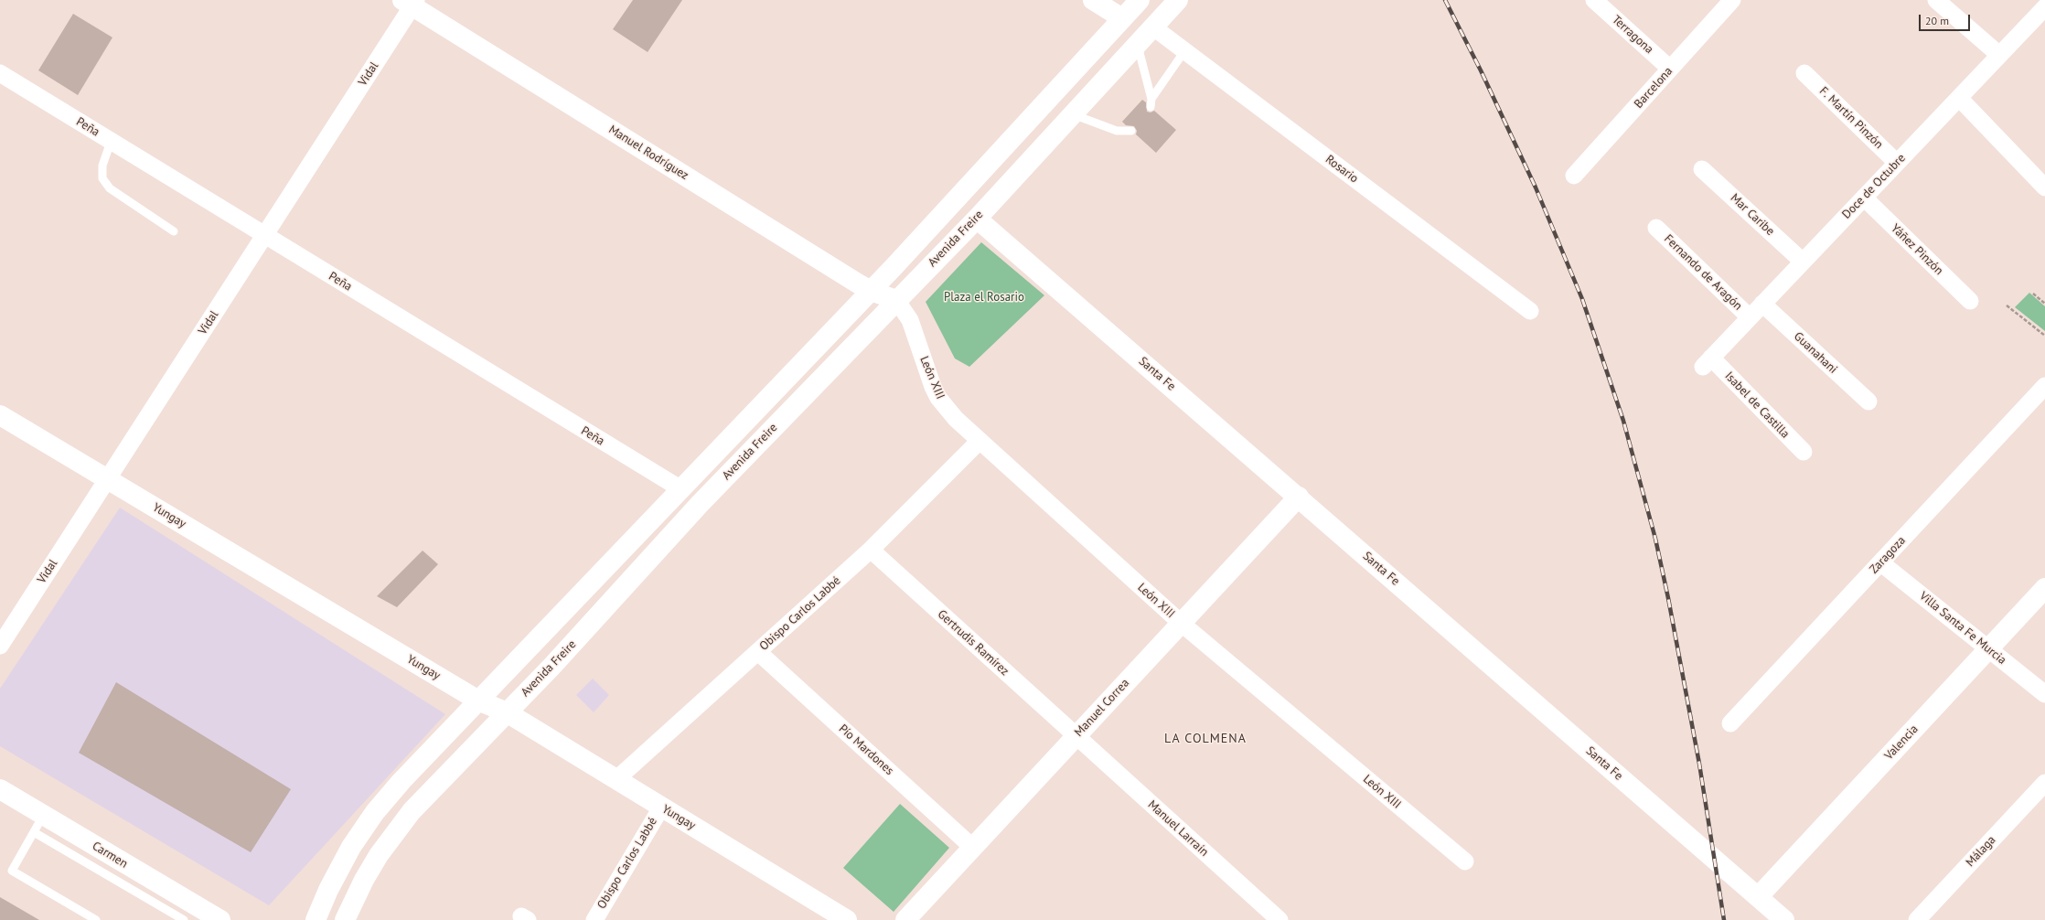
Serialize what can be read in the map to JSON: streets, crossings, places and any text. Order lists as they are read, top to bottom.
{
  "streets": {
    "street": [
      "Terragona",
      "Vidal",
      "Barcelona",
      "F. Martín Pinzón",
      "Peña",
      "Manuel Rodríguez",
      "Rosario",
      "Doce de Octubre",
      "Mar Caribe",
      "Avenida Freire",
      "Yáñez Pinzón",
      "Fernando de Aragón",
      "Guanahani",
      "Santa Fe",
      "León XIII",
      "Isabel de Castilla",
      "Yungay",
      "Zaragoza",
      "Obispo Carlos Labbé",
      "Villa Santa Fe Murcia",
      "Gertrudis Ramírez",
      "Manuel Correa",
      "Valencia",
      "Pío Mardones",
      "Manuel Larraín",
      "Málaga",
      "Carmen"
    ]
  },
  "crossings": [
    ["Terragona", "Barcelona"],
    ["Vidal", "Peña"],
    ["Vidal", "Manuel Rodríguez"],
    ["Vidal", "Yungay"],
    ["F. Martín Pinzón", "Doce de Octubre"],
    ["Peña", "Avenida Freire"],
    ["Manuel Rodríguez", "Avenida Freire"],
    ["Manuel Rodríguez", "León XIII"],
    ["Rosario", "Avenida Freire"],
    ["Doce de Octubre", "Mar Caribe"],
    ["Doce de Octubre", "Yáñez Pinzón"],
    ["Doce de Octubre", "Fernando de Aragón"],
    ["Doce de Octubre", "Guanahani"],
    ["Doce de Octubre", "Isabel de Castilla"],
    ["Avenida Freire", "Santa Fe"],
    ["Avenida Freire", "León XIII"],
    ["Avenida Freire", "Yungay"],
    ["Santa Fe", "Manuel Correa"],
    ["Santa Fe", "Valencia"],
    ["León XIII", "Obispo Carlos Labbé"],
    ["León XIII", "Manuel Correa"],
    ["Yungay", "Obispo Carlos Labbé"],
    ["Zaragoza", "Villa Santa Fe Murcia"],
    ["Obispo Carlos Labbé", "Gertrudis Ramírez"],
    ["Obispo Carlos Labbé", "Pío Mardones"],
    ["Villa Santa Fe Murcia", "Valencia"],
    ["Gertrudis Ramírez", "Manuel Correa"],
    ["Gertrudis Ramírez", "Manuel Larraín"],
    ["Manuel Correa", "Pío Mardones"],
    ["Manuel Correa", "Manuel Larraín"]
  ],
  "districts": ["LA COLMENA"],
  "parks": ["Plaza el Rosario"],
  "scale_bar": "20 m"
}
